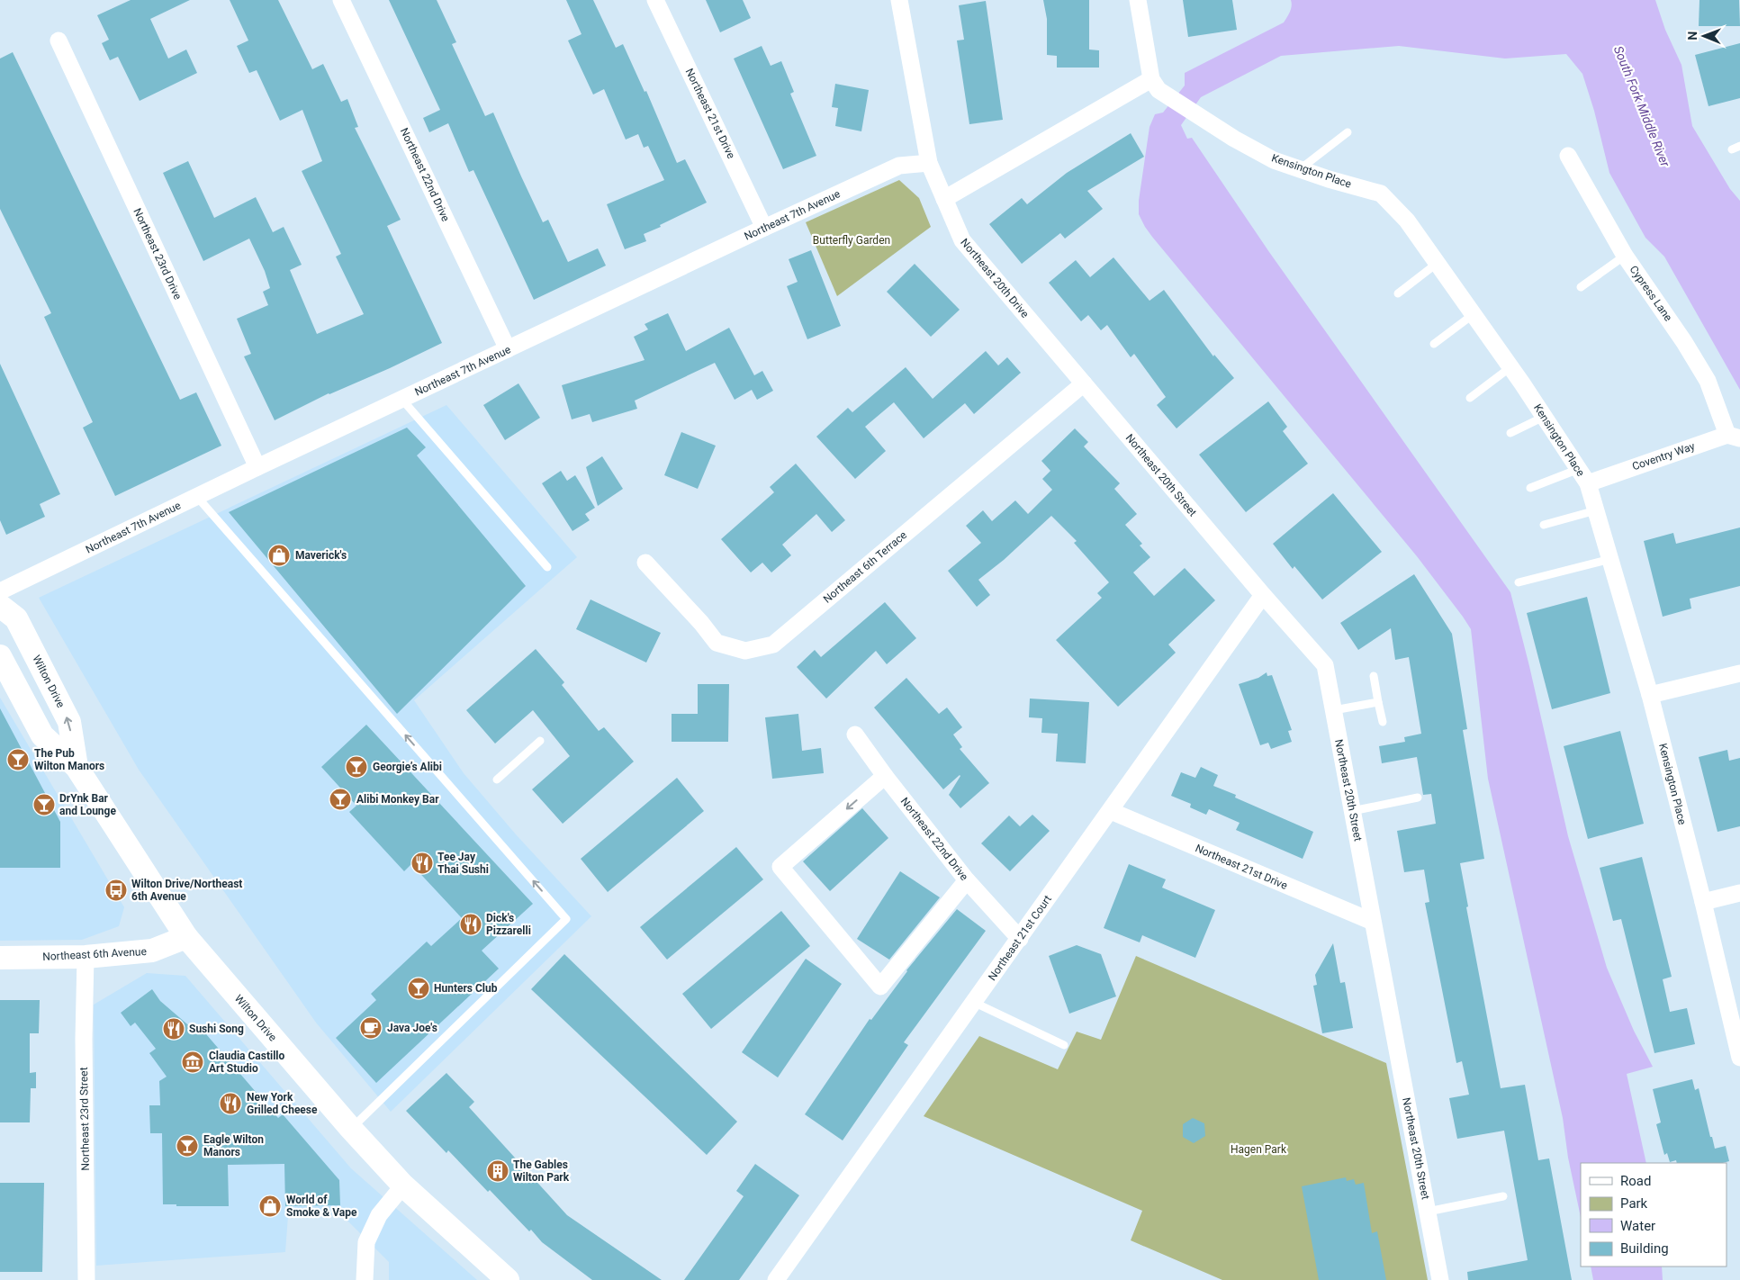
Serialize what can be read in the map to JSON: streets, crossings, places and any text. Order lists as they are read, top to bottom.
{
  "streets": {
    "main road": ["Wilton Drive", "Northeast 6th Avenue"],
    "street": [
      "Northeast 21st Drive",
      "Kensington Place",
      "Northeast 22nd Drive",
      "Northeast 7th Avenue",
      "Northeast 23rd Drive",
      "Northeast 20th Drive",
      "Cypress Lane",
      "Coventry Way",
      "Northeast 20th Street",
      "Northeast 6th Terrace",
      "Northeast 21st Court",
      "Northeast 23rd Street"
    ]
  },
  "crossings": [
    ["Northeast 21st Drive", "Northeast 7th Avenue"],
    ["Northeast 21st Drive", "Northeast 20th Street"],
    ["Northeast 21st Drive", "Northeast 21st Court"],
    ["Kensington Place", "Coventry Way"],
    ["Northeast 22nd Drive", "Northeast 7th Avenue"],
    ["Northeast 22nd Drive", "Northeast 21st Court"],
    ["Northeast 7th Avenue", "Northeast 23rd Drive"],
    ["Northeast 7th Avenue", "Northeast 20th Drive"],
    ["Northeast 20th Drive", "Northeast 20th Street"],
    ["Northeast 20th Drive", "Northeast 6th Terrace"],
    ["Cypress Lane", "Coventry Way"],
    ["Northeast 20th Street", "Northeast 6th Terrace"],
    ["Northeast 20th Street", "Northeast 21st Court"],
    ["Wilton Drive", "Northeast 6th Avenue"],
    ["Northeast 6th Avenue", "Northeast 23rd Street"]
  ],
  "water": ["South Fork Middle River"],
  "parks": ["Butterfly Garden", "Hagen Park"],
  "places": {
    "shop": ["Maverick's", "World of Smoke & Vape"],
    "bar": [
      "The Pub Wilton Manors",
      "Georgie’s Alibi",
      "Alibi Monkey Bar",
      "DrYnk Bar and Lounge",
      "Hunters Club",
      "Eagle Wilton Manors"
    ],
    "restaurant": [
      "Tee Jay Thai Sushi",
      "Dick's Pizzarelli",
      "Sushi Song",
      "New York Grilled Cheese"
    ],
    "bus stop": ["Wilton Drive/Northeast 6th Avenue"],
    "cafe": ["Java Joe's"],
    "museum": ["Claudia Castillo Art Studio"],
    "building": ["The Gables Wilton Park"]
  },
  "legend": [
    "Road",
    "Park",
    "Water",
    "Building"
  ],
  "north": "left"
}
